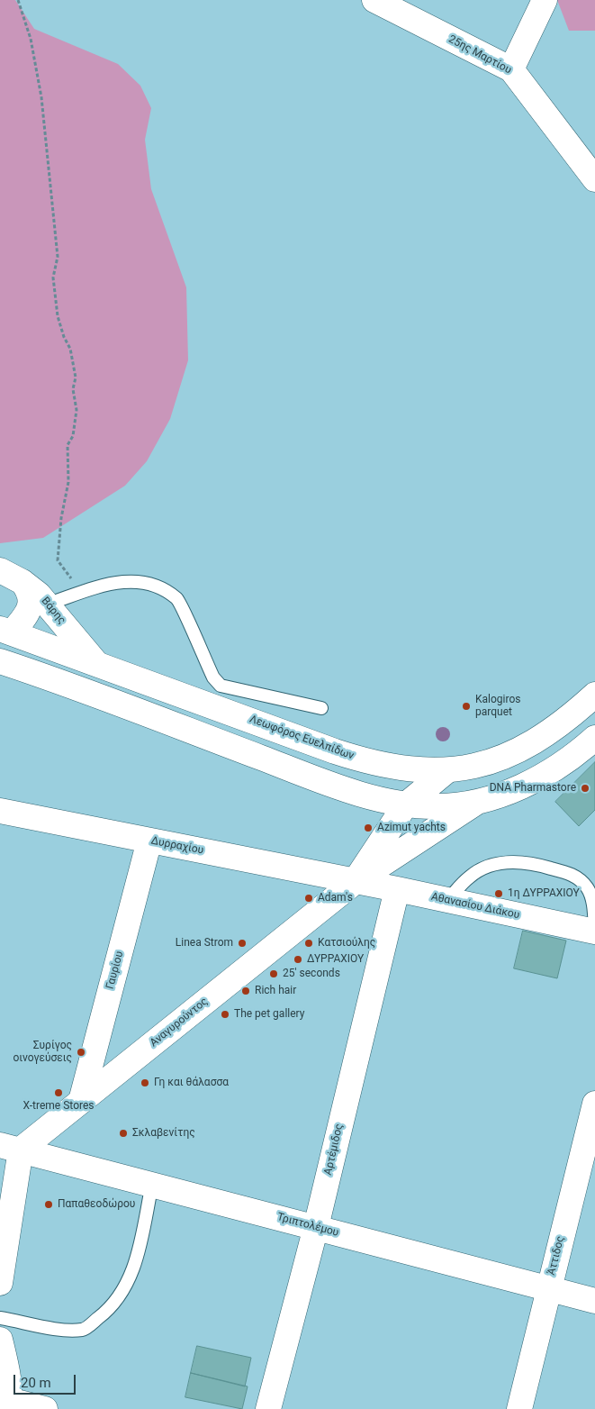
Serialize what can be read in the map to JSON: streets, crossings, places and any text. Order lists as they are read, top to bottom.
{
  "streets": {
    "street": [
      "25ης Μαρτίου",
      "Βάρης",
      "Λεωφόρος Ευελπίδων",
      "Δυρραχίου",
      "Αθανασίου Διάκου",
      "Γαυρίου",
      "Αναγυρούντος",
      "Αρτέμιδος",
      "Τριπτολέμου",
      "Άττιδος"
    ]
  },
  "crossings": [
    ["Βάρης", "Λεωφόρος Ευελπίδων"],
    ["Λεωφόρος Ευελπίδων", "Αναγυρούντος"],
    ["Δυρραχίου", "Αθανασίου Διάκου"],
    ["Δυρραχίου", "Γαυρίου"],
    ["Δυρραχίου", "Αναγυρούντος"],
    ["Αθανασίου Διάκου", "Αναγυρούντος"],
    ["Αθανασίου Διάκου", "Αρτέμιδος"],
    ["Γαυρίου", "Αναγυρούντος"],
    ["Αναγυρούντος", "Τριπτολέμου"],
    ["Αρτέμιδος", "Τριπτολέμου"],
    ["Τριπτολέμου", "Άττιδος"]
  ],
  "places": [
    "Kalogiros parquet",
    "DNA Pharmastore",
    "Azimut yachts",
    "1η ΔΥΡΡΑΧΙΟΥ",
    "Adam's",
    "Linea Strom",
    "Κατσιούλης",
    "ΔΥΡΡΑΧΙΟΥ",
    "25' seconds",
    "Rich hair",
    "The pet gallery",
    "Συρίγος οινογεύσεις",
    "Γη και θάλασσα",
    "X-treme Stores",
    "Σκλαβενίτης",
    "Παπαθεοδώρου"
  ],
  "scale_bar": "20 m"
}
